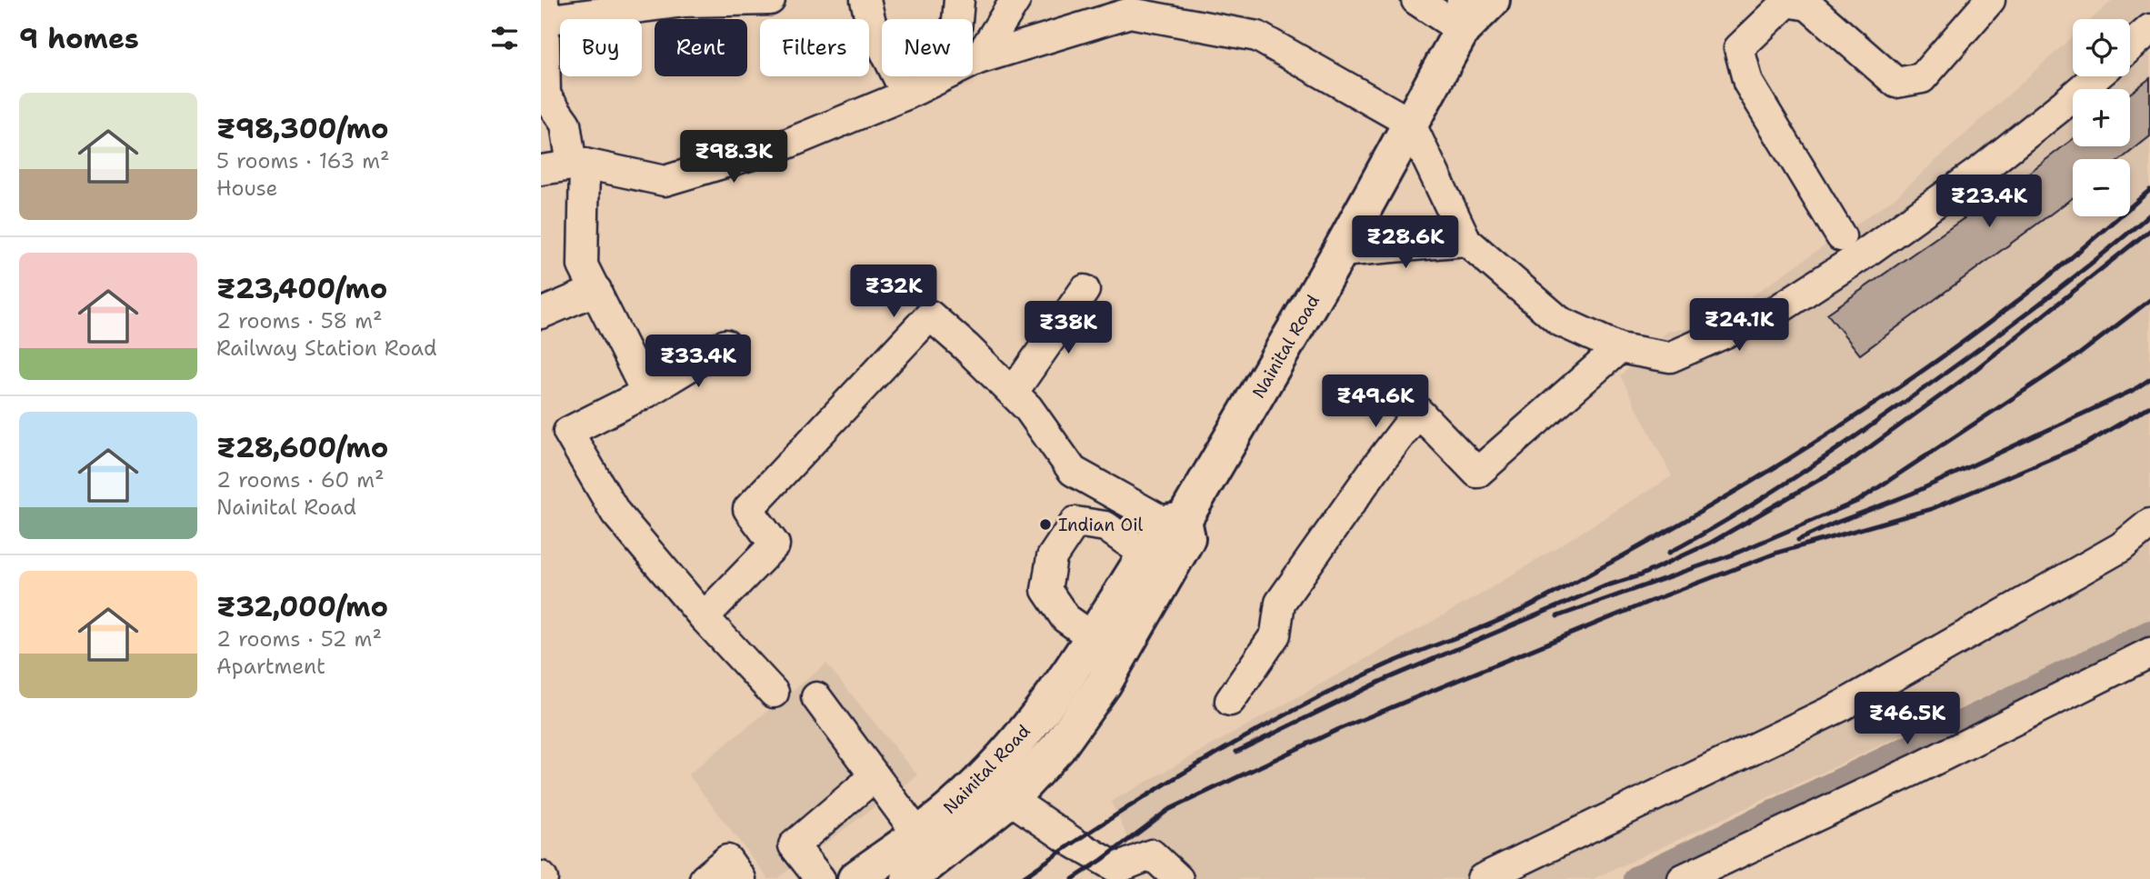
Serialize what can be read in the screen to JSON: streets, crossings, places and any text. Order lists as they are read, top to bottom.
{
  "streets": {
    "highway": ["Nainital Road"]
  },
  "places": ["Indian Oil"],
  "page": {
    "heading": "9 homes",
    "map_buttons": ["+", "−"],
    "chip": [
      "Buy",
      "Rent",
      "Filters",
      "New"
    ],
    "list": [
      {
        "name": "₹98,300/mo",
        "note": "5 rooms · 163 m² · House"
      },
      {
        "name": "₹23,400/mo",
        "note": "2 rooms · 58 m² · Railway Station Road"
      },
      {
        "name": "₹28,600/mo",
        "note": "2 rooms · 60 m² · Nainital Road"
      },
      {
        "name": "₹32,000/mo",
        "note": "2 rooms · 52 m² · Apartment"
      }
    ],
    "price": [
      "₹98.3K",
      "₹23.4K",
      "₹28.6K",
      "₹32K",
      "₹24.1K",
      "₹38K",
      "₹33.4K",
      "₹49.6K",
      "₹46.5K"
    ]
  }
}
